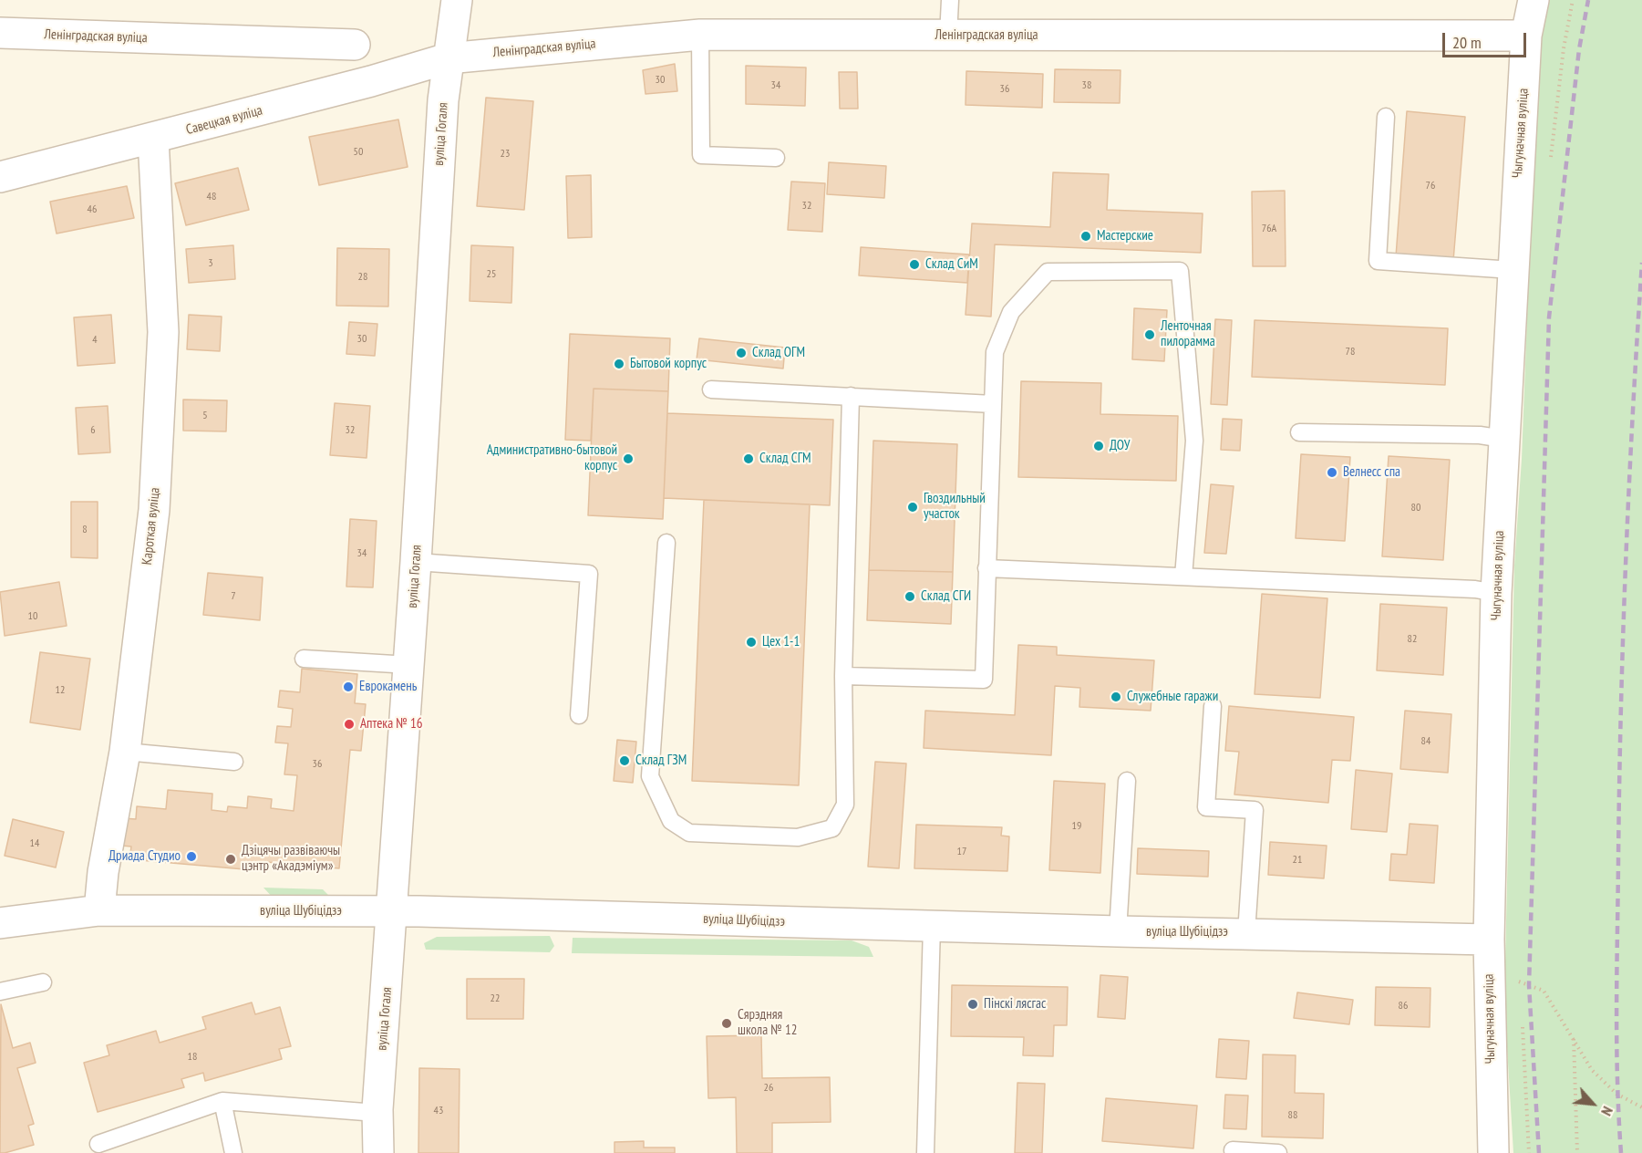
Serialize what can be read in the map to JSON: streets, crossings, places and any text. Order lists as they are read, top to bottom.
{
  "streets": {
    "street": [
      "Ленінградская вуліца",
      "Савецкая вуліца",
      "Чыгуначная вуліца",
      "вуліца Гогаля",
      "Кароткая вуліца",
      "вуліца Шубіцідзэ"
    ]
  },
  "crossings": [
    ["Ленінградская вуліца", "Савецкая вуліца"],
    ["Ленінградская вуліца", "Чыгуначная вуліца"],
    ["Ленінградская вуліца", "вуліца Гогаля"],
    ["Савецкая вуліца", "вуліца Гогаля"],
    ["Савецкая вуліца", "Кароткая вуліца"],
    ["Чыгуначная вуліца", "вуліца Шубіцідзэ"],
    ["вуліца Гогаля", "вуліца Шубіцідзэ"],
    ["Кароткая вуліца", "вуліца Шубіцідзэ"]
  ],
  "places": [
    "Мастерские",
    "Склад СиМ",
    "Ленточная пилорамма",
    "Склад ОГМ",
    "Бытовой корпус",
    "ДОУ",
    "Административно-бытовой корпус",
    "Склад СГМ",
    "Велнесс спа",
    "Гвоздильный участок",
    "Склад СГИ",
    "Цех 1-1",
    "Еврокамень",
    "Служебные гаражи",
    "Аптека № 16",
    "Склад ГЗМ",
    "Дриада Студио",
    "Дзіцячы развіваючы цэнтр «Акадэміум»",
    "Пінскі лясгас",
    "Сярэдняя школа № 12"
  ],
  "house_numbers": [
    "30",
    "34",
    "38",
    "36",
    "50",
    "23",
    "76",
    "48",
    "32",
    "46",
    "76А",
    "3",
    "25",
    "28",
    "30",
    "4",
    "78",
    "5",
    "6",
    "32",
    "80",
    "8",
    "34",
    "7",
    "10",
    "82",
    "12",
    "84",
    "36",
    "19",
    "14",
    "17",
    "21",
    "22",
    "86",
    "18",
    "26",
    "43",
    "88"
  ],
  "scale_bar": "20 m",
  "north": "bottom right"
}
